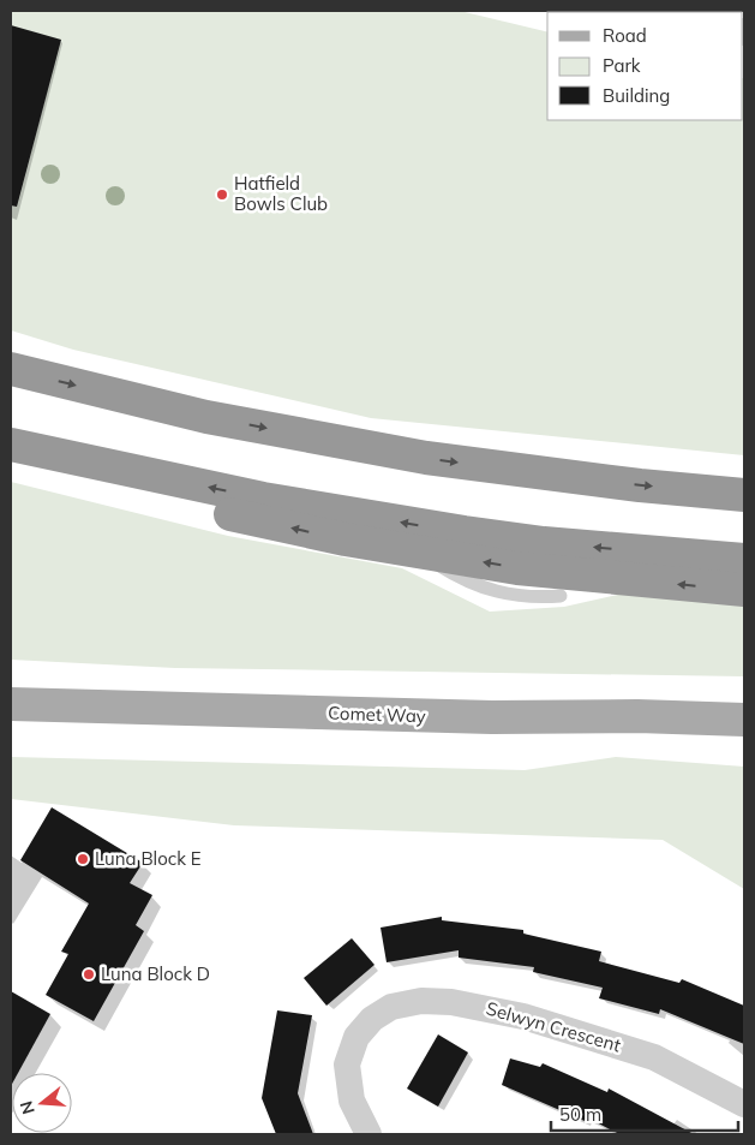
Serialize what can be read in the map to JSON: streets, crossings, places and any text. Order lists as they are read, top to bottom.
{
  "streets": {
    "main road": ["Comet Way"],
    "street": ["Selwyn Crescent"]
  },
  "places": ["Hatfield Bowls Club", "Luna Block E", "Luna Block D"],
  "legend": ["Road", "Park", "Building"],
  "scale_bar": "50 m",
  "north": "left"
}
